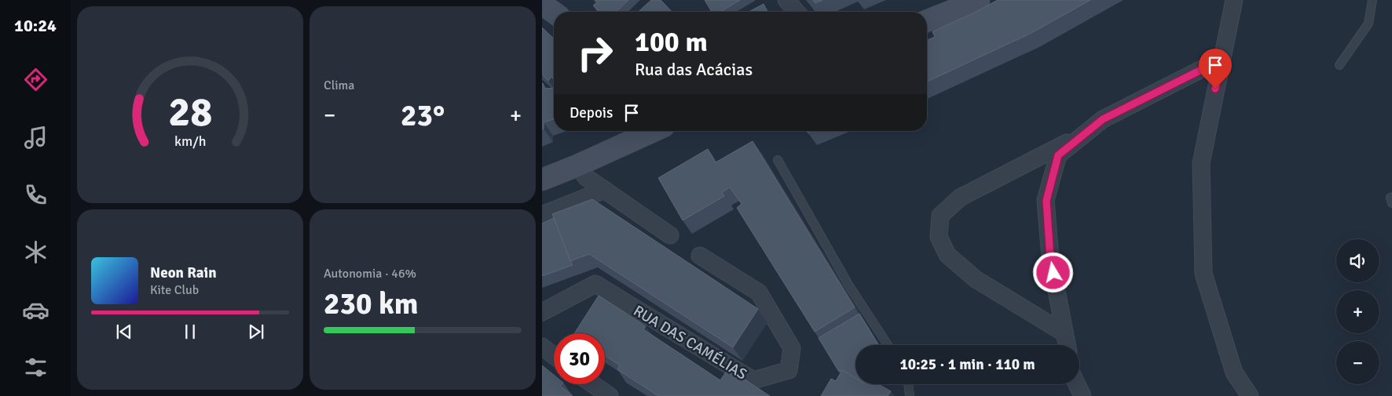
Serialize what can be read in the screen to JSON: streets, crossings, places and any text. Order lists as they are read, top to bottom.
{
  "streets": {
    "street": ["RUA DAS CAMÉLIAS"]
  },
  "page": {
    "tabs": "10:24",
    "tile": [
      "Clima",
      ["Autonomia · 46%", "230 km"]
    ],
    "turn": ["100 m", "Rua das Acácias"],
    "then": "Depois",
    "heat": ["−", "23°", "+"],
    "map_buttons": ["+", "−"],
    "song": ["Neon Rain", "Kite Club"],
    "limit": "30",
    "trip": "10:25 · 1 min · 110 m",
    "gauge": ["28", "km/h"]
  }
}
